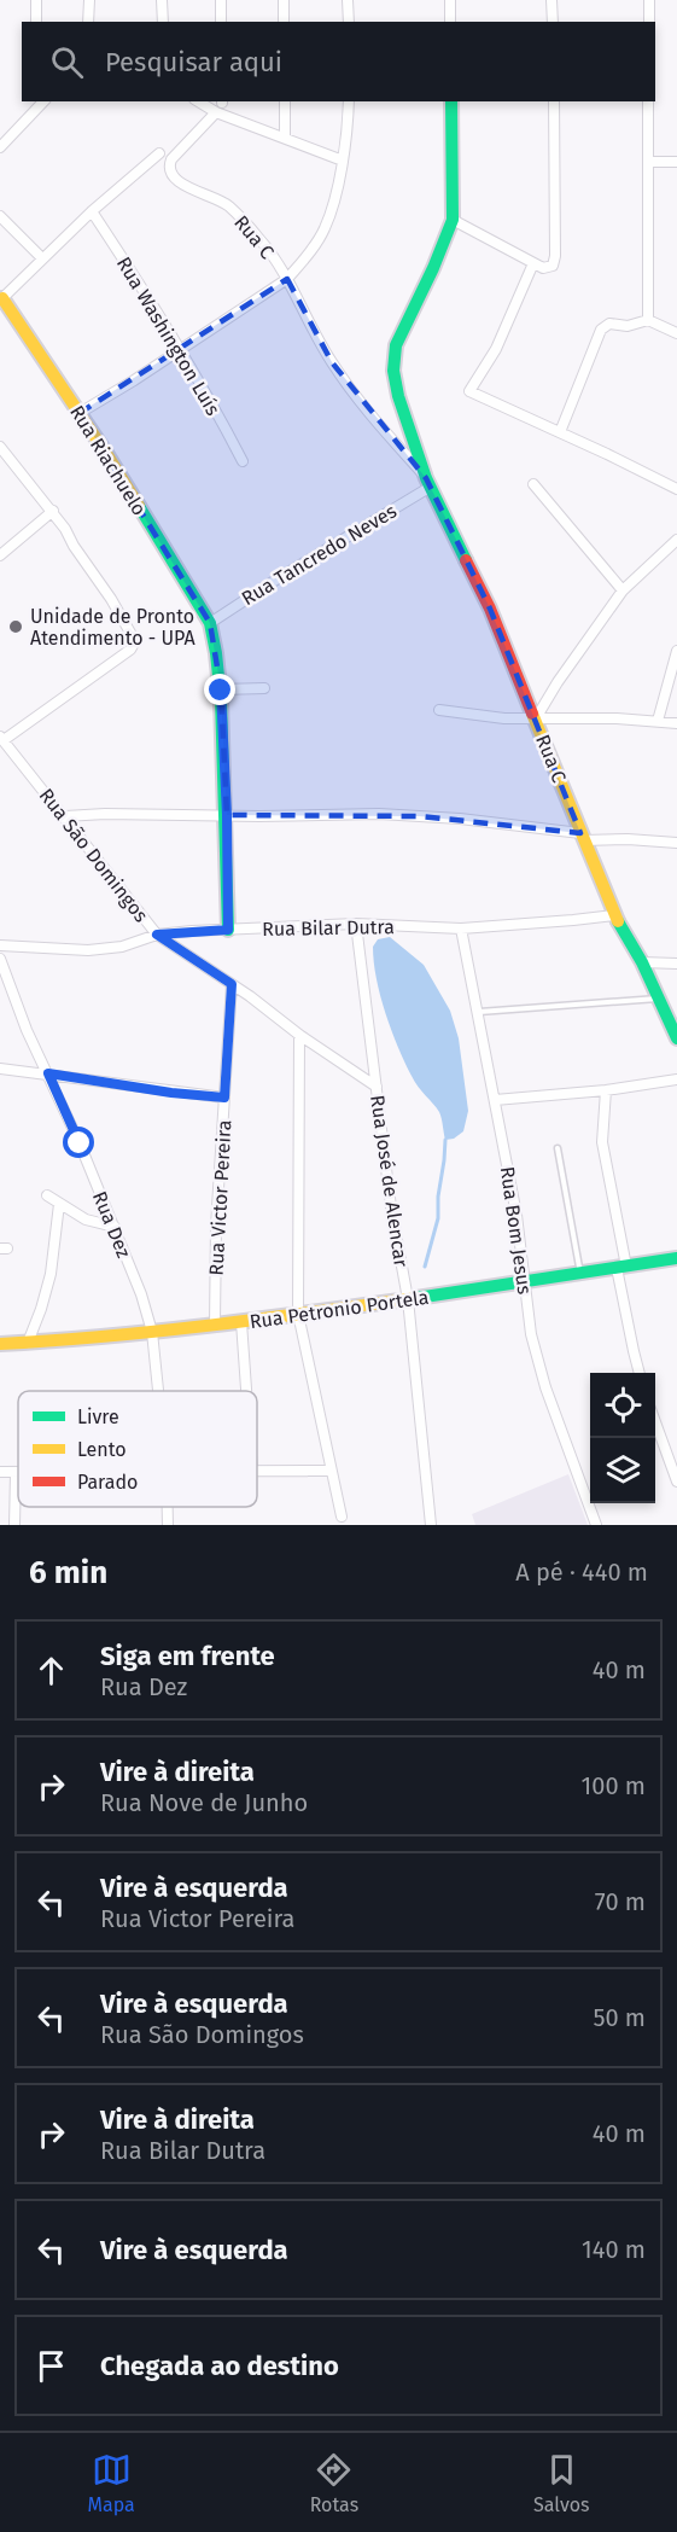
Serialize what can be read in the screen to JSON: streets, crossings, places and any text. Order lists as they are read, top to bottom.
{
  "streets": {
    "street": [
      "Rua C",
      "Rua Washington Luís",
      "Rua Riachuelo",
      "Rua Tancredo Neves",
      "Rua São Domingos",
      "Rua Bilar Dutra",
      "Rua José de Alencar",
      "Rua Victor Pereira",
      "Rua Dez",
      "Rua Bom Jesus",
      "Rua Petronio Portela"
    ]
  },
  "crossings": [
    ["Rua C", "Rua Tancredo Neves"],
    ["Rua C", "Rua Bilar Dutra"],
    ["Rua Riachuelo", "Rua Tancredo Neves"],
    ["Rua Riachuelo", "Rua Bilar Dutra"],
    ["Rua São Domingos", "Rua Bilar Dutra"],
    ["Rua São Domingos", "Rua José de Alencar"],
    ["Rua São Domingos", "Rua Victor Pereira"],
    ["Rua Bilar Dutra", "Rua José de Alencar"],
    ["Rua Bilar Dutra", "Rua Bom Jesus"],
    ["Rua José de Alencar", "Rua Petronio Portela"],
    ["Rua Victor Pereira", "Rua Petronio Portela"],
    ["Rua Dez", "Rua Petronio Portela"],
    ["Rua Bom Jesus", "Rua Petronio Portela"]
  ],
  "places": ["Unidade de Pronto Atendimento - UPA"],
  "legend": ["Livre", "Lento", "Parado"],
  "page": {
    "search": "Pesquisar aqui",
    "heading": ["6 min", "A pé · 440 m"],
    "list": [
      ["Siga em frente", "Rua Dez", "40 m"],
      ["Vire à direita", "Rua Nove de Junho", "100 m"],
      ["Vire à esquerda", "Rua Victor Pereira", "70 m"],
      ["Vire à esquerda", "Rua São Domingos", "50 m"],
      ["Vire à direita", "Rua Bilar Dutra", "40 m"],
      ["Vire à esquerda", "140 m"],
      "Chegada ao destino"
    ],
    "nav": ["Mapa", "Rotas", "Salvos"]
  }
}
